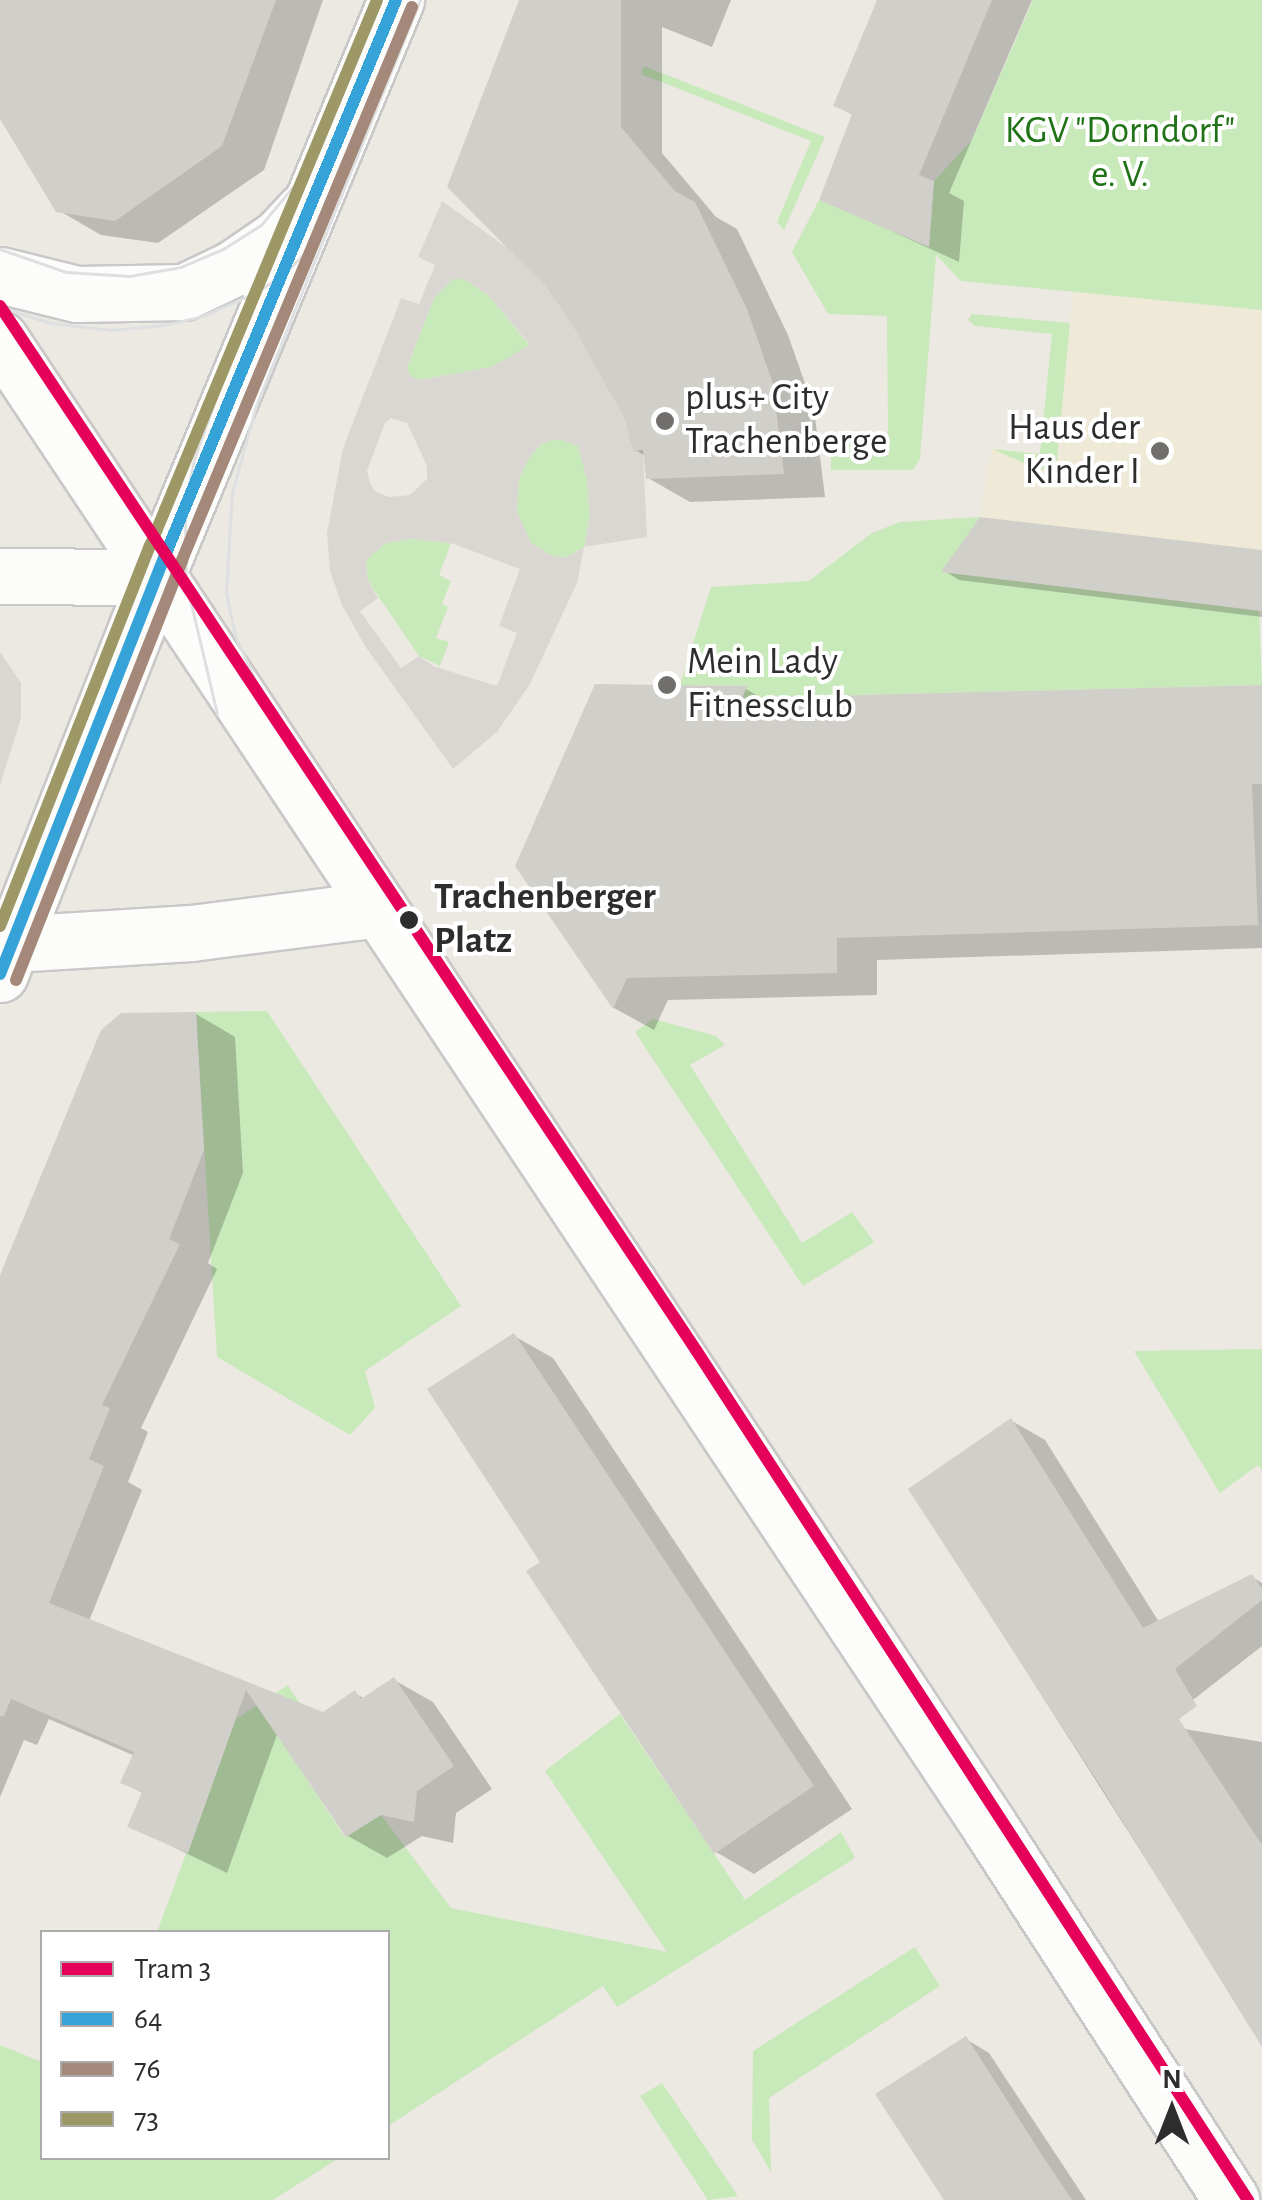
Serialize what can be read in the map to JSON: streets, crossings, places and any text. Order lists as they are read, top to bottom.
{
  "parks": ["KGV \"Dorndorf\" e. V."],
  "places": [
    "plus+ City Trachenberge",
    "Haus der Kinder I",
    "Mein Lady Fitnessclub",
    "Trachenberger Platz"
  ],
  "lines": [
    "transit line 64",
    "transit line 73",
    "transit line 76",
    "tram line 3"
  ],
  "legend": [
    "Tram 3",
    "64",
    "76",
    "73"
  ],
  "north": "top"
}
